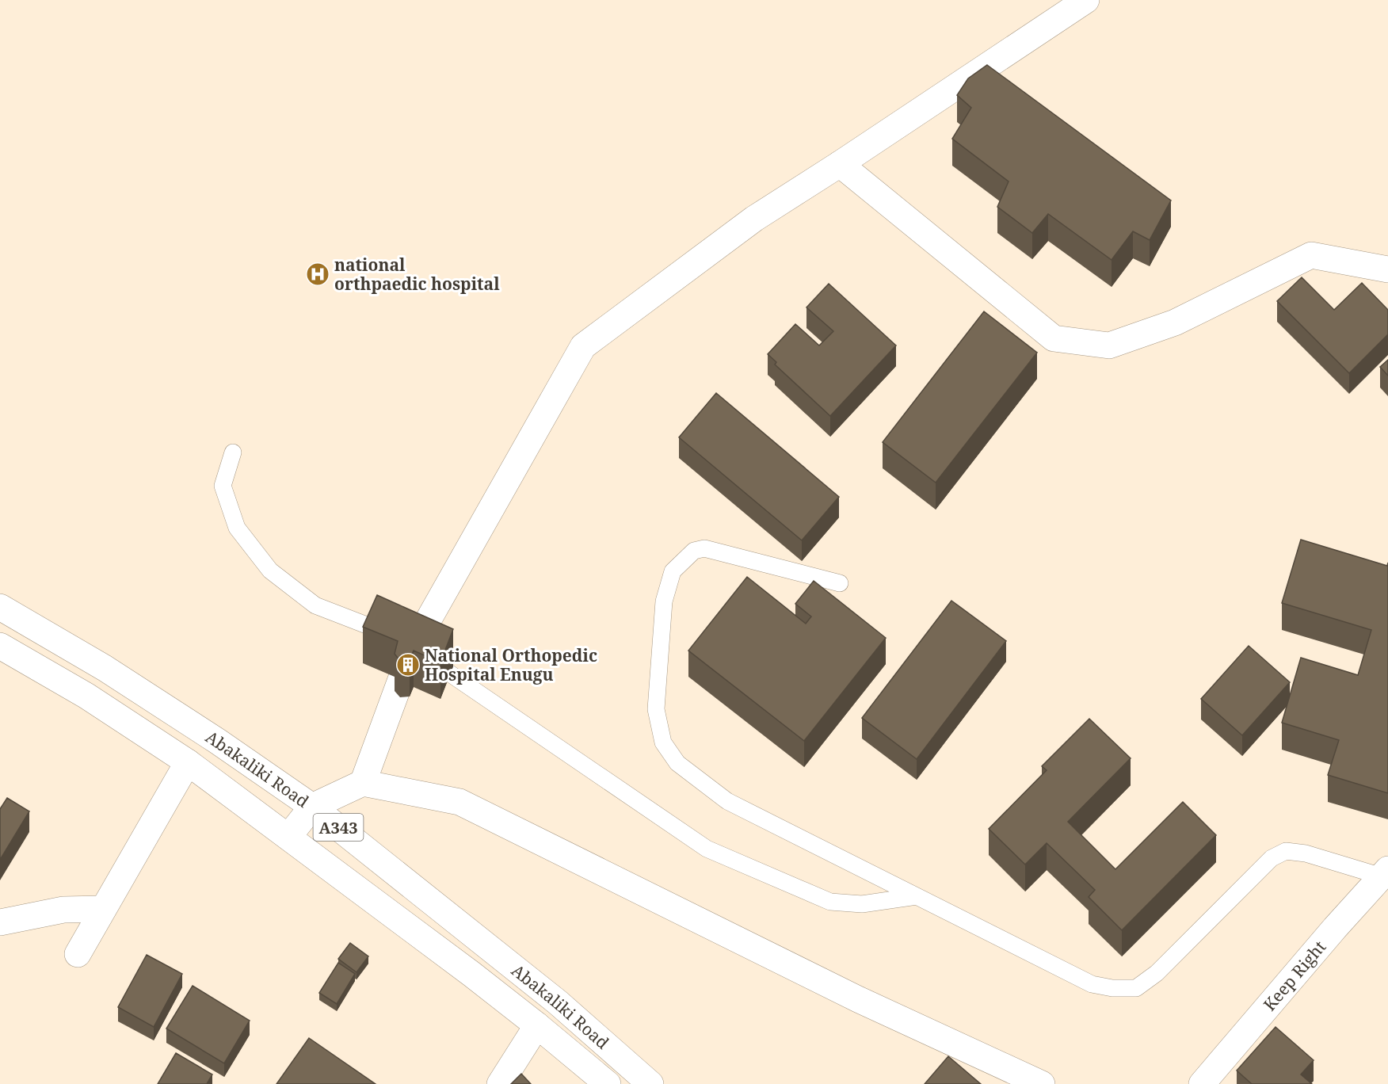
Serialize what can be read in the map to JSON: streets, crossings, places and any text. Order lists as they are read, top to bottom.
{
  "streets": {
    "main road": ["Abakaliki Road", "A343", "Keep Right"]
  },
  "places": {
    "hospital": ["national orthpaedic hospital"],
    "building": ["National Orthopedic Hospital Enugu"]
  }
}
